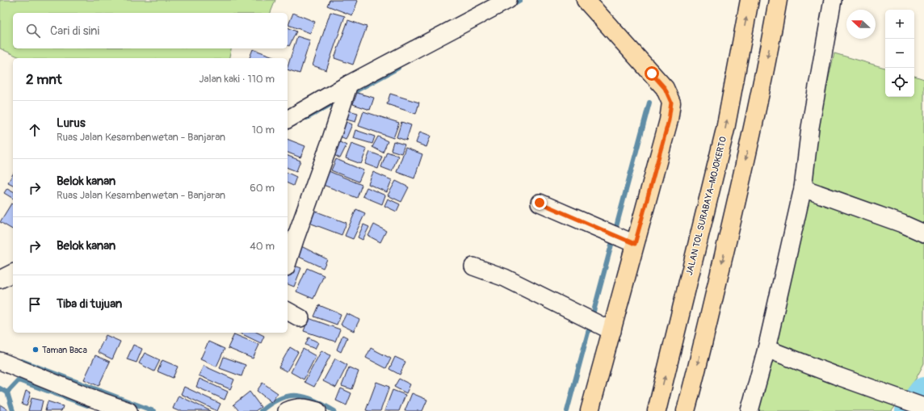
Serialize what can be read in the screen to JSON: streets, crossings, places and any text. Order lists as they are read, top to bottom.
{
  "streets": {
    "main road": ["JALAN TOL SURABAYA–MOJOKERTO"]
  },
  "places": ["Taman Baca"],
  "north": "left",
  "page": {
    "map_buttons": ["+", "−"],
    "search": "Cari di sini",
    "heading": ["2 mnt", "Jalan kaki · 110 m"],
    "list": [
      ["Lurus", "Ruas Jalan Kesambenwetan - Banjaran", "10 m"],
      ["Belok kanan", "Ruas Jalan Kesambenwetan - Banjaran", "60 m"],
      ["Belok kanan", "40 m"],
      "Tiba di tujuan"
    ]
  }
}
